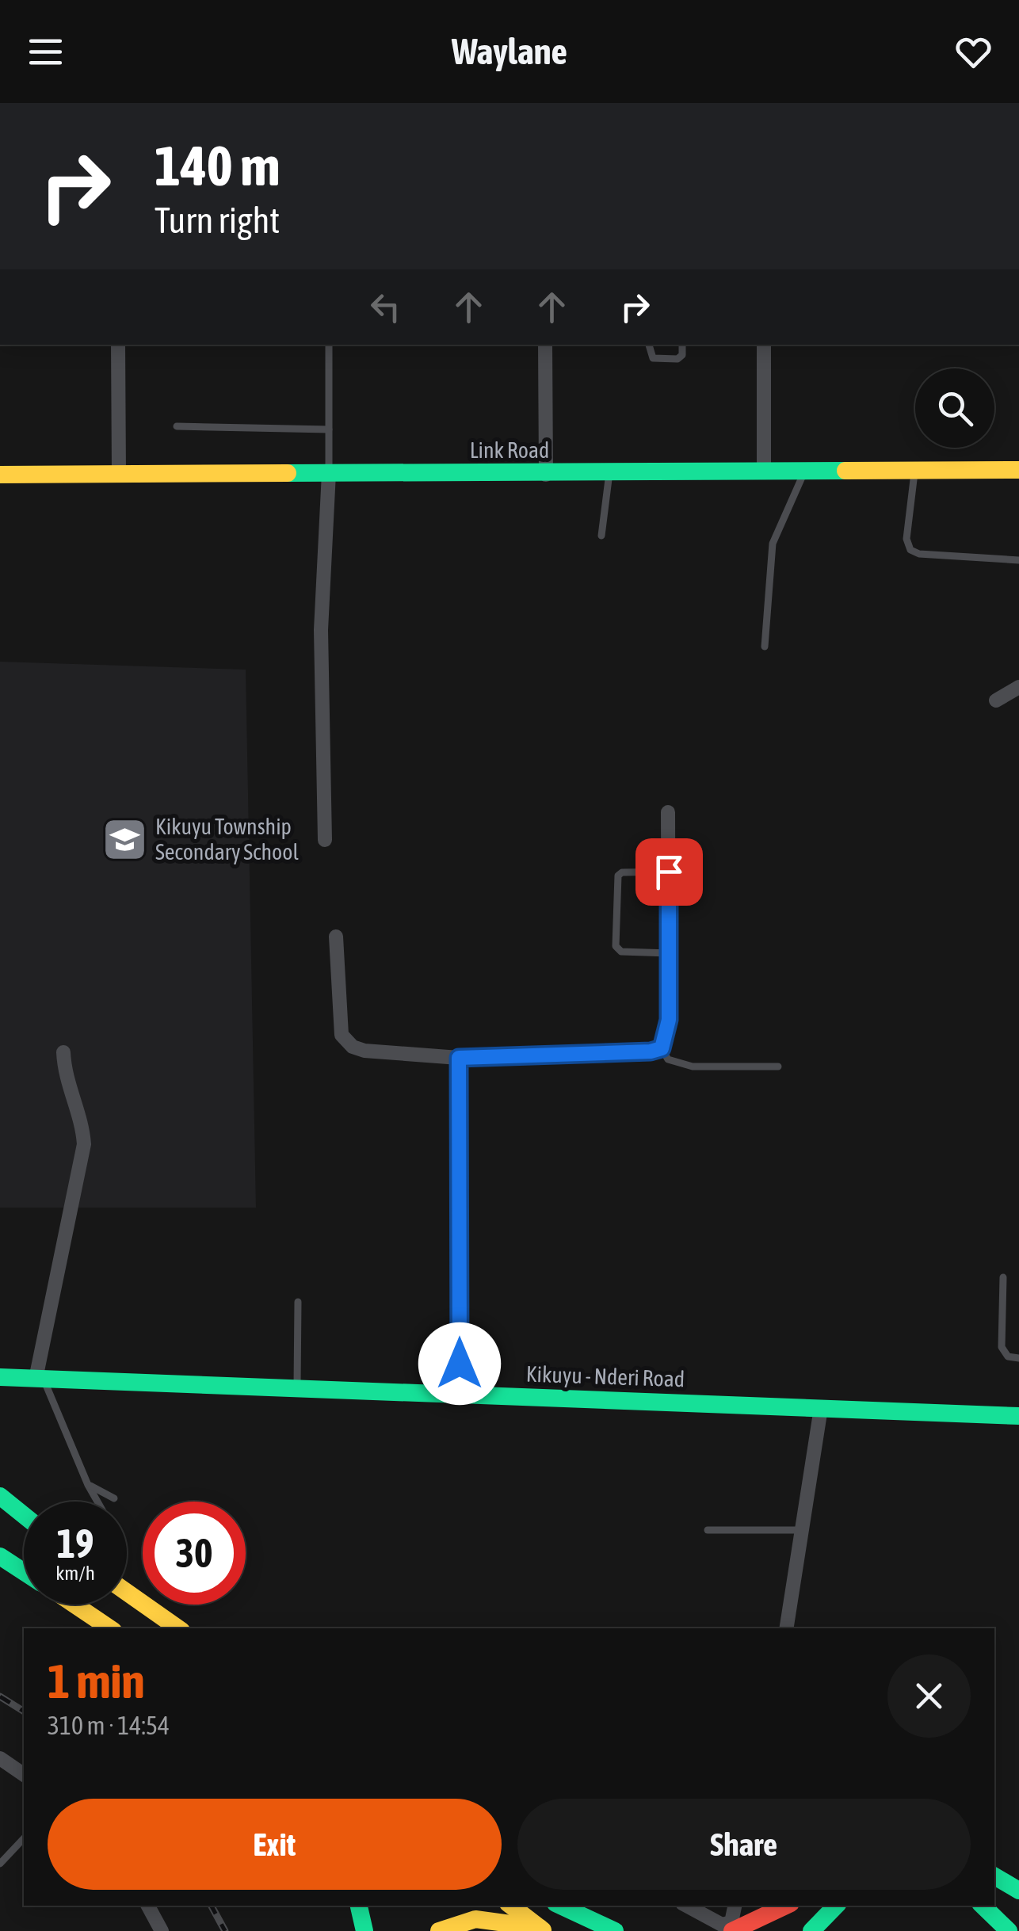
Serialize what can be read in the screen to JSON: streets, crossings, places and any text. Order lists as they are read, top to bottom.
{
  "streets": {
    "main road": ["Link Road", "Kikuyu - Nderi Road"]
  },
  "places": {
    "school or university": ["Kikuyu Township Secondary School"]
  },
  "page": {
    "header": "Waylane",
    "turn": ["140 m", "Turn right"],
    "speed": "19 km/h",
    "limit": "30",
    "heading": ["1 min", "310 m · 14:54"],
    "buttons": ["Exit", "Share"]
  }
}
